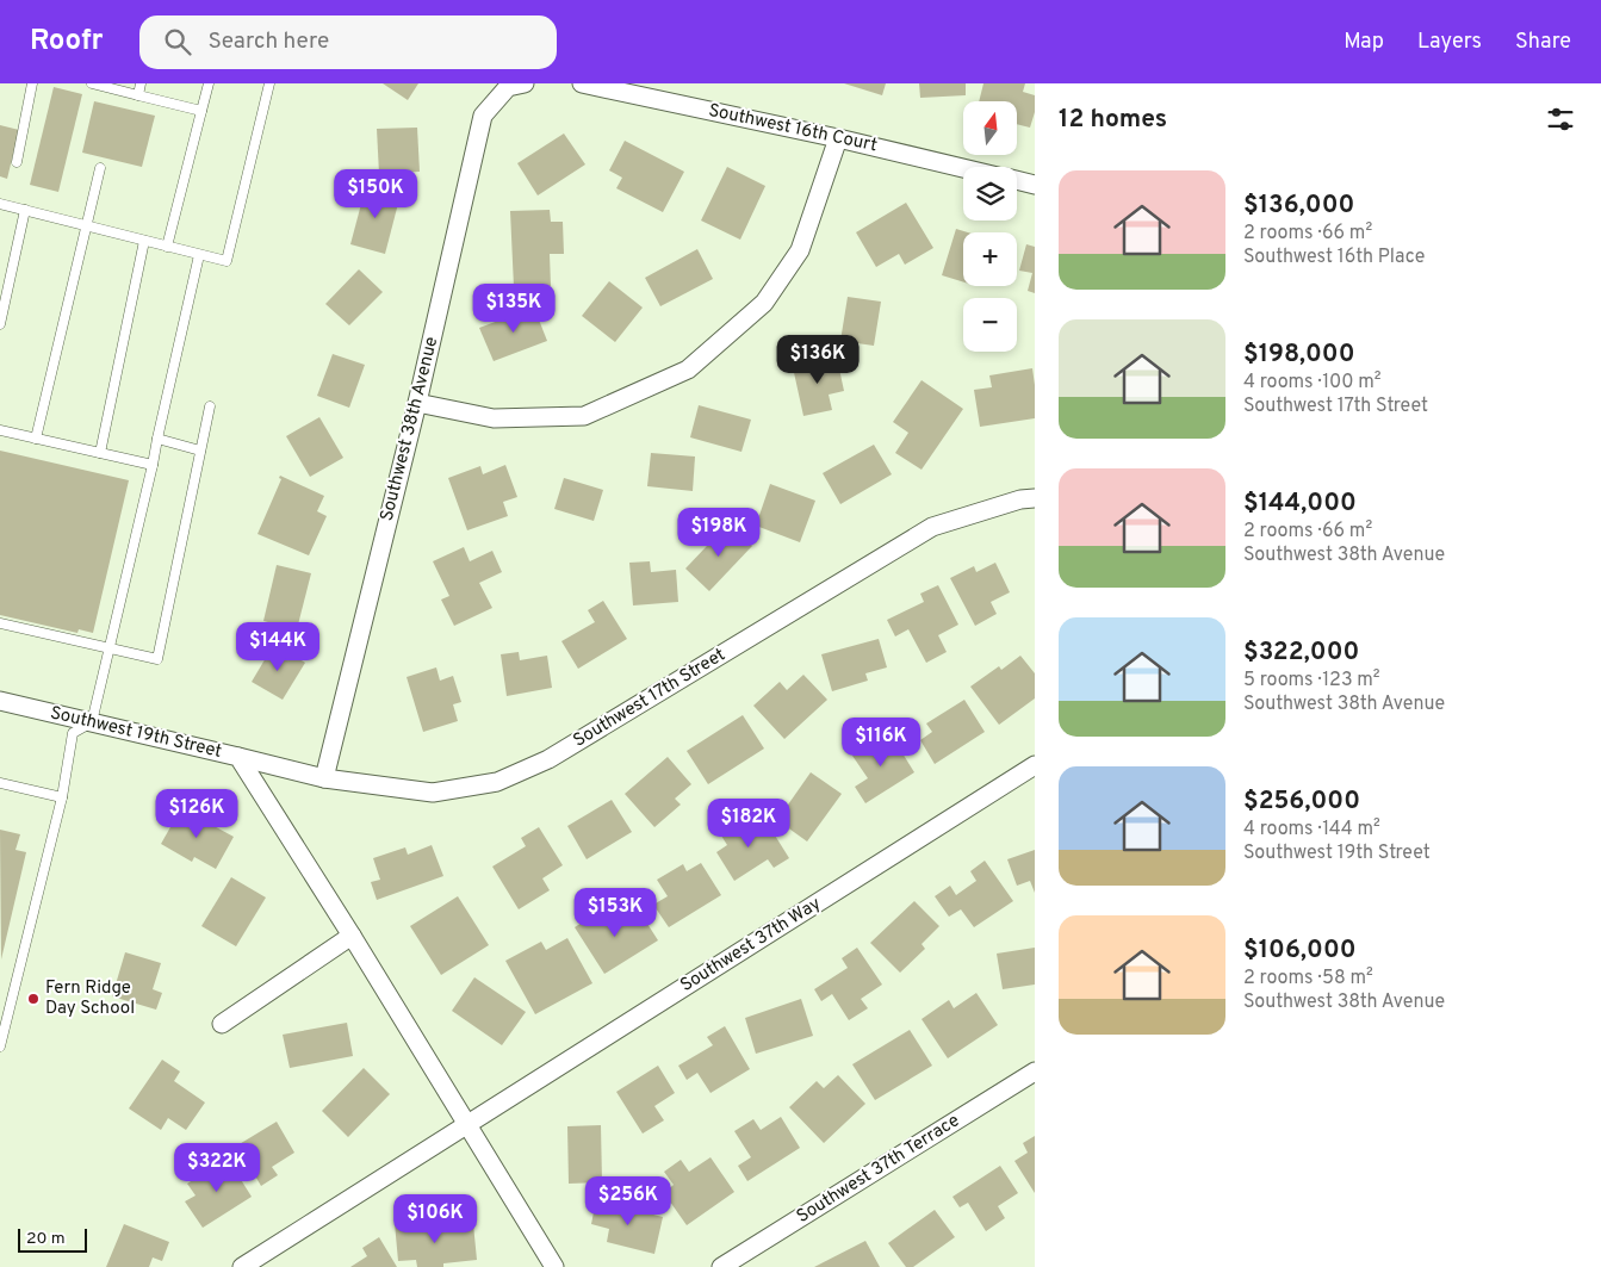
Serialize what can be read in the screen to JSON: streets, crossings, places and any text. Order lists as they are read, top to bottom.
{
  "streets": {
    "street": [
      "Southwest 16th Court",
      "Southwest 38th Avenue",
      "Southwest 17th Street",
      "Southwest 19th Street",
      "Southwest 37th Way",
      "Southwest 37th Terrace"
    ]
  },
  "crossings": [
    ["Southwest 38th Avenue", "Southwest 17th Street"],
    ["Southwest 17th Street", "Southwest 19th Street"],
    ["Southwest 19th Street", "Southwest 37th Way"]
  ],
  "places": ["Fern Ridge Day School"],
  "scale_bar": "20 m",
  "north": "top",
  "page": {
    "header": "Roofr",
    "search": "Search here",
    "nav": ["Map", "Layers", "Share"],
    "heading": "12 homes",
    "map_buttons": ["+", "−"],
    "list": [
      {
        "name": "$136,000",
        "note": "2 rooms · 66 m² · Southwest 16th Place"
      },
      {
        "name": "$198,000",
        "note": "4 rooms · 100 m² · Southwest 17th Street"
      },
      {
        "name": "$144,000",
        "note": "2 rooms · 66 m² · Southwest 38th Avenue"
      },
      {
        "name": "$322,000",
        "note": "5 rooms · 123 m² · Southwest 38th Avenue"
      },
      {
        "name": "$256,000",
        "note": "4 rooms · 144 m² · Southwest 19th Street"
      },
      {
        "name": "$106,000",
        "note": "2 rooms · 58 m² · Southwest 38th Avenue"
      }
    ],
    "price": [
      "$150K",
      "$135K",
      "$136K",
      "$198K",
      "$144K",
      "$116K",
      "$126K",
      "$182K",
      "$153K",
      "$322K",
      "$256K",
      "$106K"
    ],
    "scale": "20 m"
  }
}
